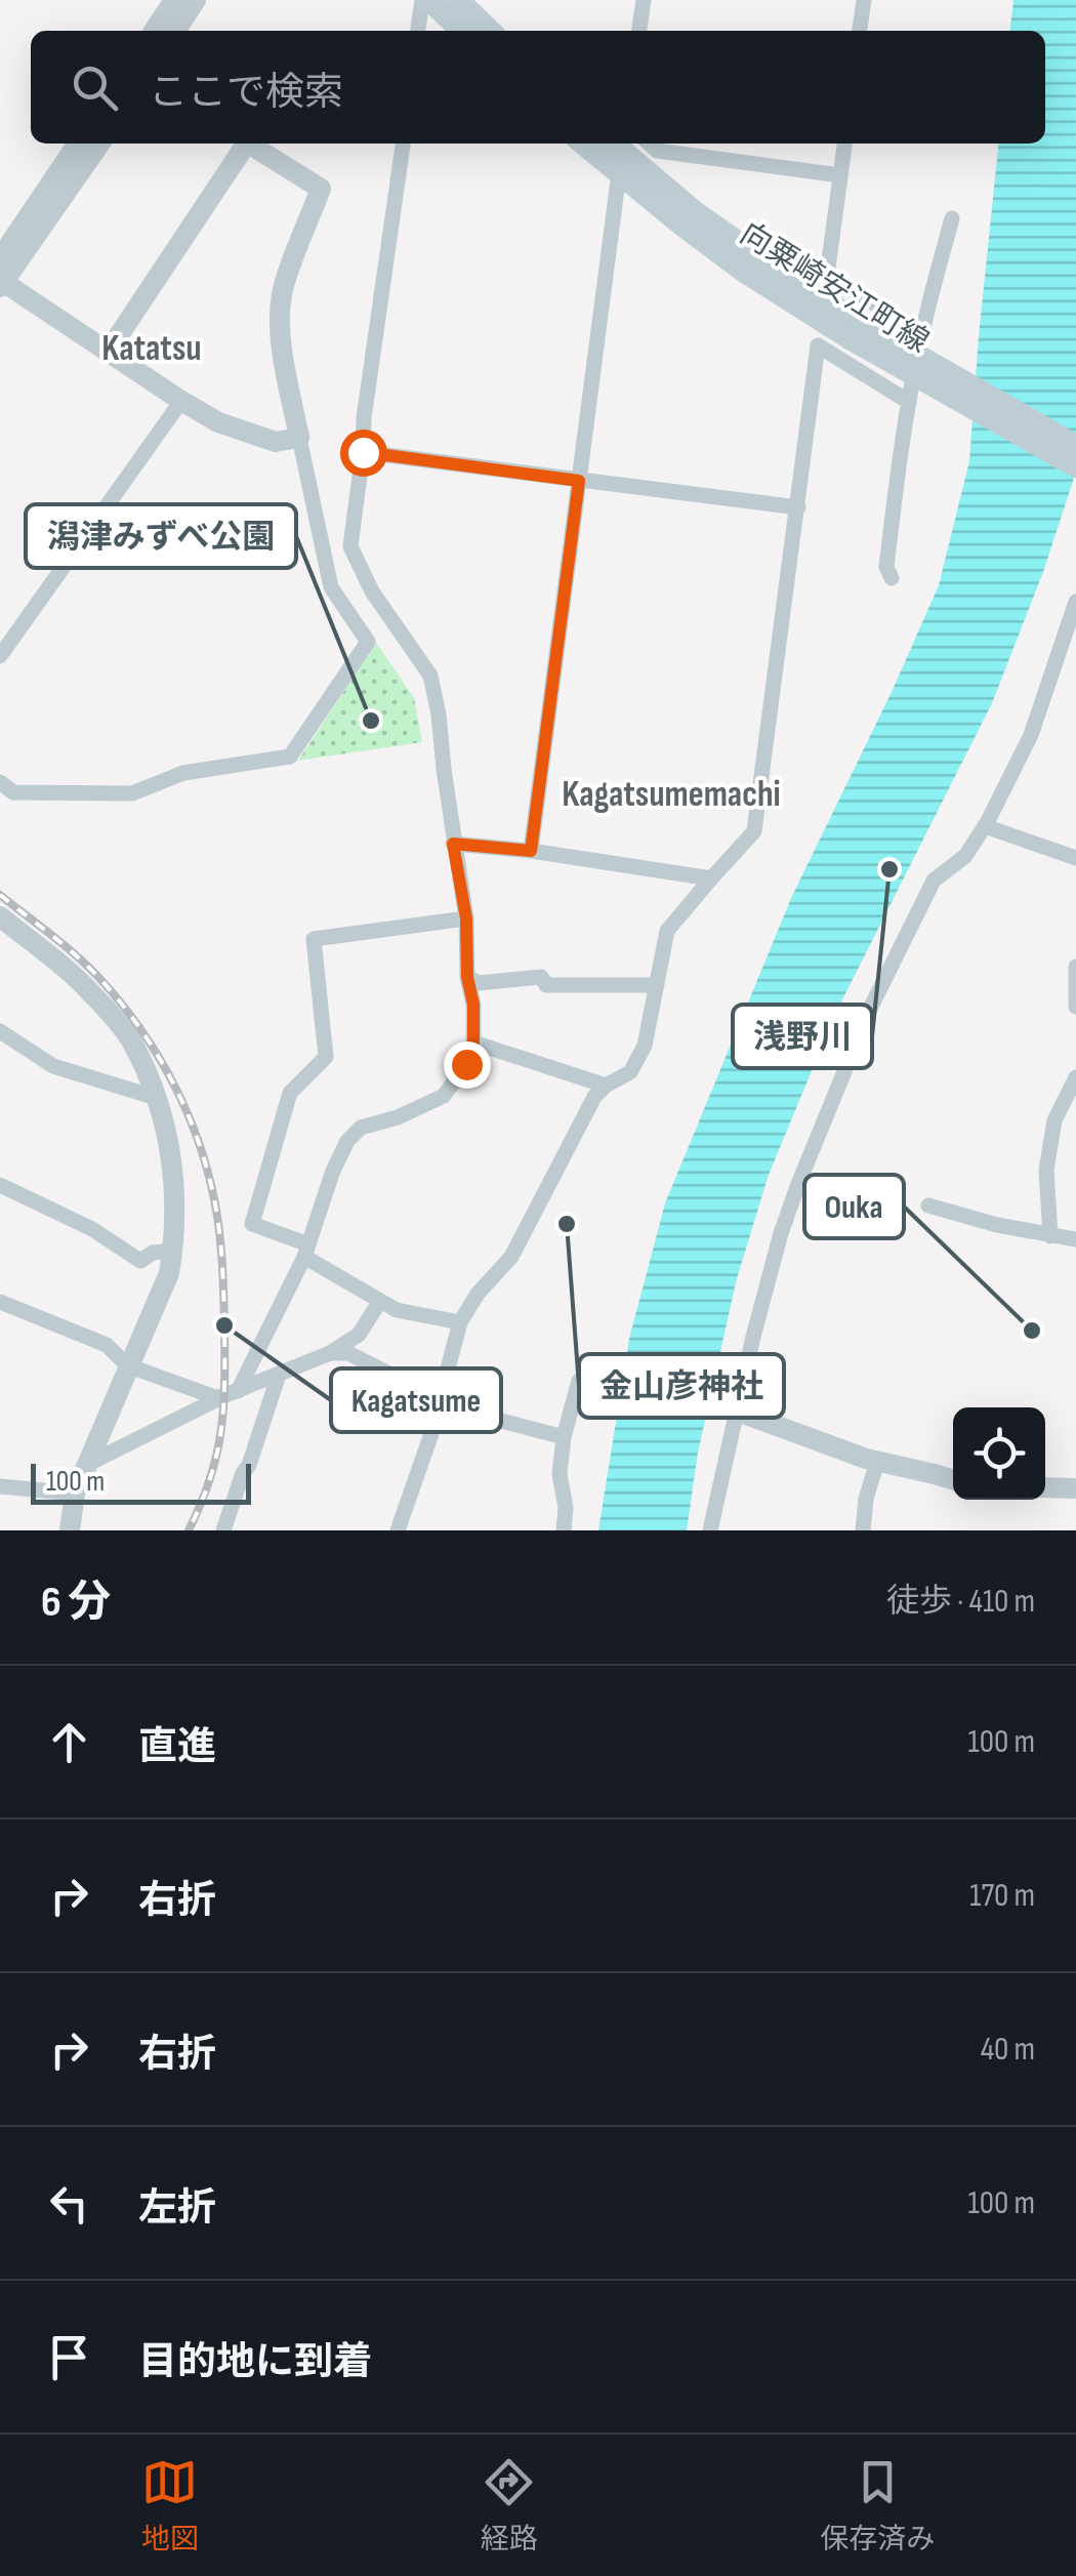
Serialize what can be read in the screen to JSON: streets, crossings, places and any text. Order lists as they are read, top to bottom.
{
  "streets": {
    "main road": ["向粟崎安江町線"]
  },
  "districts": ["Katatsu", "Kagatsumemachi"],
  "places": [
    "潟津みずべ公園",
    "浅野川",
    "金山彦神社",
    "Kagatsume",
    "Ouka"
  ],
  "scale_bar": "100 m",
  "page": {
    "search": "ここで検索",
    "scale": "100 m",
    "heading": ["6 分", "徒歩 · 410 m"],
    "list": [
      ["直進", "100 m"],
      ["右折", "170 m"],
      ["右折", "40 m"],
      ["左折", "100 m"],
      "目的地に到着"
    ],
    "nav": ["地図", "経路", "保存済み"]
  }
}
